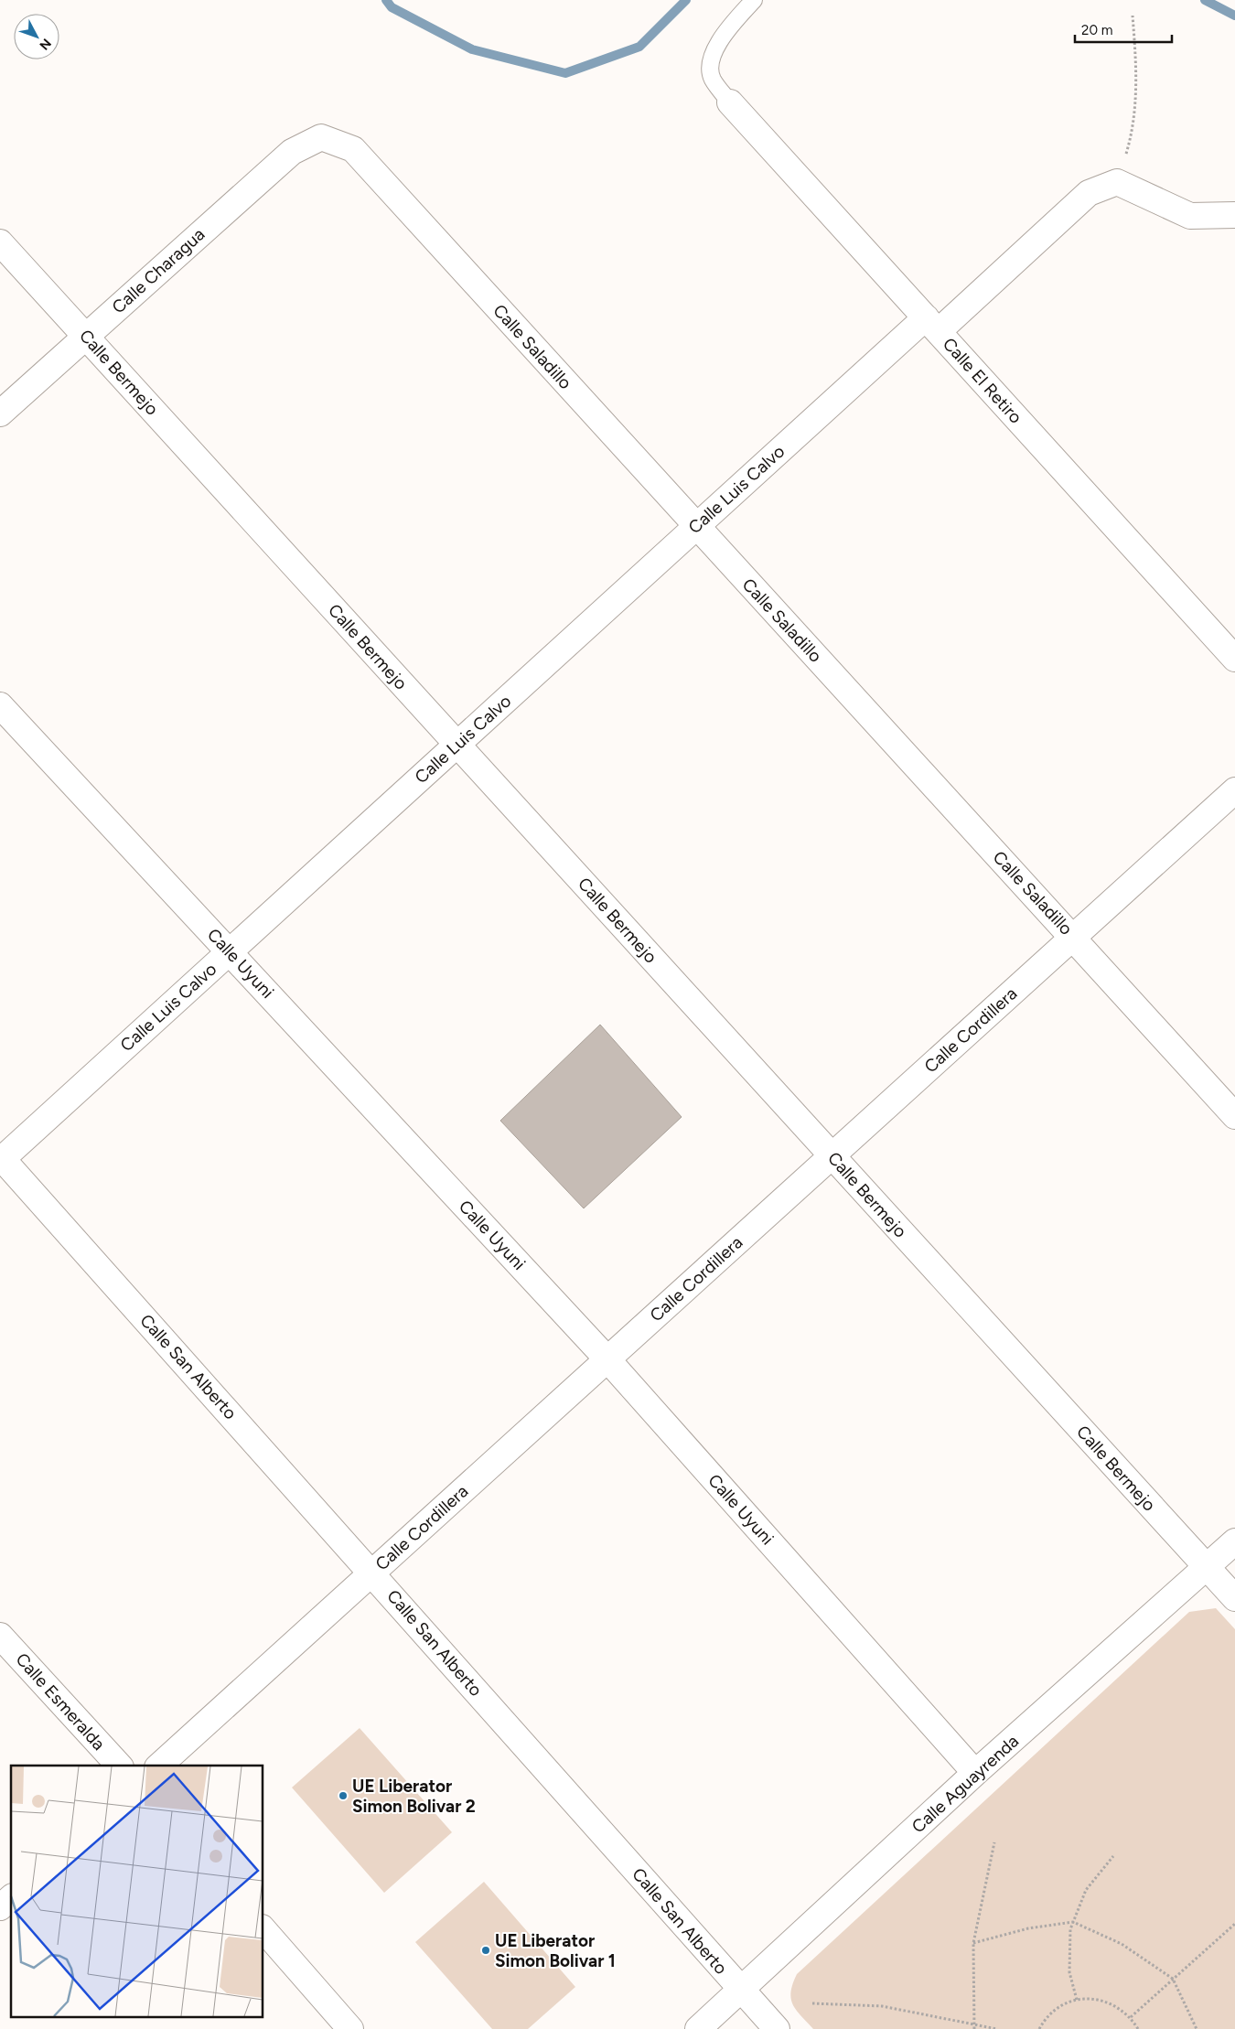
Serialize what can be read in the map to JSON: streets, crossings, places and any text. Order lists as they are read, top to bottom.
{
  "streets": {
    "street": [
      "Calle Charagua",
      "Calle Saladillo",
      "Calle Bermejo",
      "Calle El Retiro",
      "Calle Luis Calvo",
      "Calle Uyuni",
      "Calle Cordillera",
      "Calle San Alberto",
      "Calle Esmeralda",
      "Calle Aguayrenda"
    ]
  },
  "crossings": [
    ["Calle Charagua", "Calle Saladillo"],
    ["Calle Charagua", "Calle Bermejo"],
    ["Calle Saladillo", "Calle Luis Calvo"],
    ["Calle Saladillo", "Calle Cordillera"],
    ["Calle Bermejo", "Calle Luis Calvo"],
    ["Calle Bermejo", "Calle Cordillera"],
    ["Calle Bermejo", "Calle Aguayrenda"],
    ["Calle El Retiro", "Calle Luis Calvo"],
    ["Calle Luis Calvo", "Calle Uyuni"],
    ["Calle Luis Calvo", "Calle San Alberto"],
    ["Calle Uyuni", "Calle Cordillera"],
    ["Calle Uyuni", "Calle Aguayrenda"],
    ["Calle Cordillera", "Calle San Alberto"],
    ["Calle San Alberto", "Calle Aguayrenda"]
  ],
  "places": ["UE Liberator Simon Bolivar 2", "UE Liberator Simon Bolivar 1"],
  "scale_bar": "20 m",
  "north": "bottom right"
}
